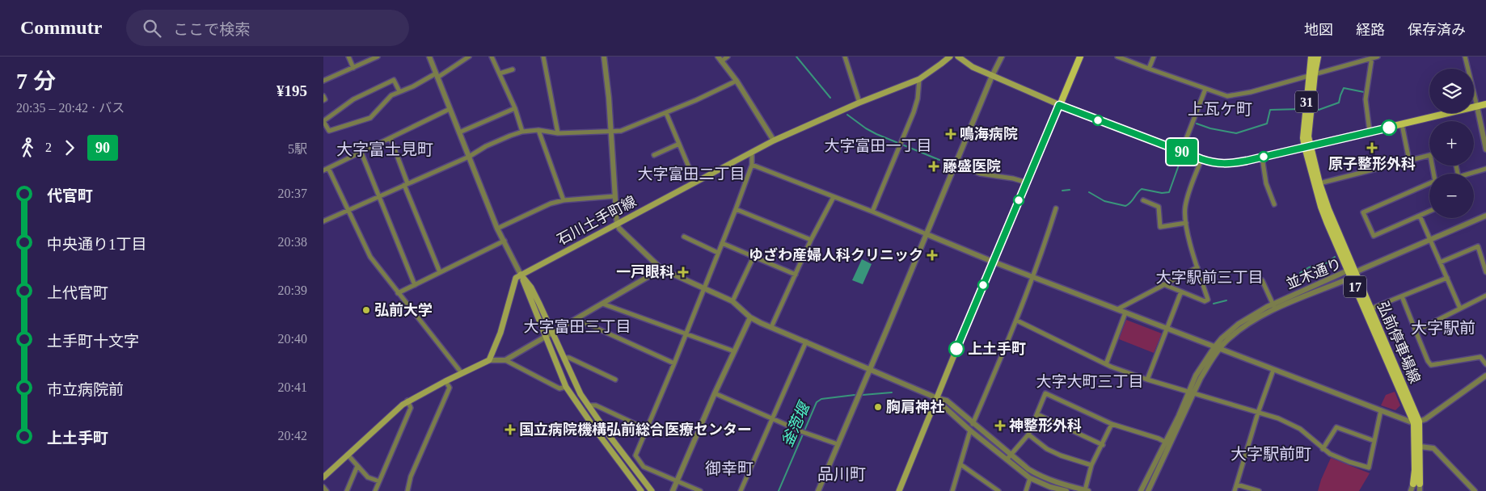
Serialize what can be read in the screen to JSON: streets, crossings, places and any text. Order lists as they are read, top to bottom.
{
  "streets": {
    "main road": [
      "31",
      "石川土手町線",
      "17",
      "弘前停車場線"
    ],
    "street": ["並木通り"]
  },
  "crossings": [
    ["31", "弘前停車場線"],
    ["並木通り", "弘前停車場線"]
  ],
  "districts": [
    "上瓦ケ町",
    "大字富田一丁目",
    "大字富士見町",
    "大字富田二丁目",
    "大字駅前三丁目",
    "大字富田三丁目",
    "大字駅前",
    "大字大町三丁目",
    "大字駅前町",
    "御幸町",
    "品川町"
  ],
  "water": ["釜萢堰"],
  "places": {
    "health": [
      "鳴海病院",
      "原子整形外科",
      "藤盛医院",
      "ゆざわ産婦人科クリニック",
      "一戸眼科",
      "神整形外科",
      "国立病院機構弘前総合医療センター"
    ],
    "other": ["弘前大学", "上土手町", "胸肩神社"]
  },
  "lines": ["bus line 90"],
  "page": {
    "header": "Commutr",
    "search": "ここで検索",
    "nav": ["地図", "経路", "保存済み"],
    "heading": ["7 分", "20:35 – 20:42 · バス", "¥195"],
    "on_map": "90",
    "map_buttons": ["+", "−"],
    "legs": ["2", "90", "5駅"],
    "list": [
      {
        "name": "代官町",
        "value": "20:37"
      },
      {
        "name": "中央通り1丁目",
        "value": "20:38"
      },
      {
        "name": "上代官町",
        "value": "20:39"
      },
      {
        "name": "土手町十文字",
        "value": "20:40"
      },
      {
        "name": "市立病院前",
        "value": "20:41"
      },
      {
        "name": "上土手町",
        "value": "20:42"
      }
    ]
  }
}
